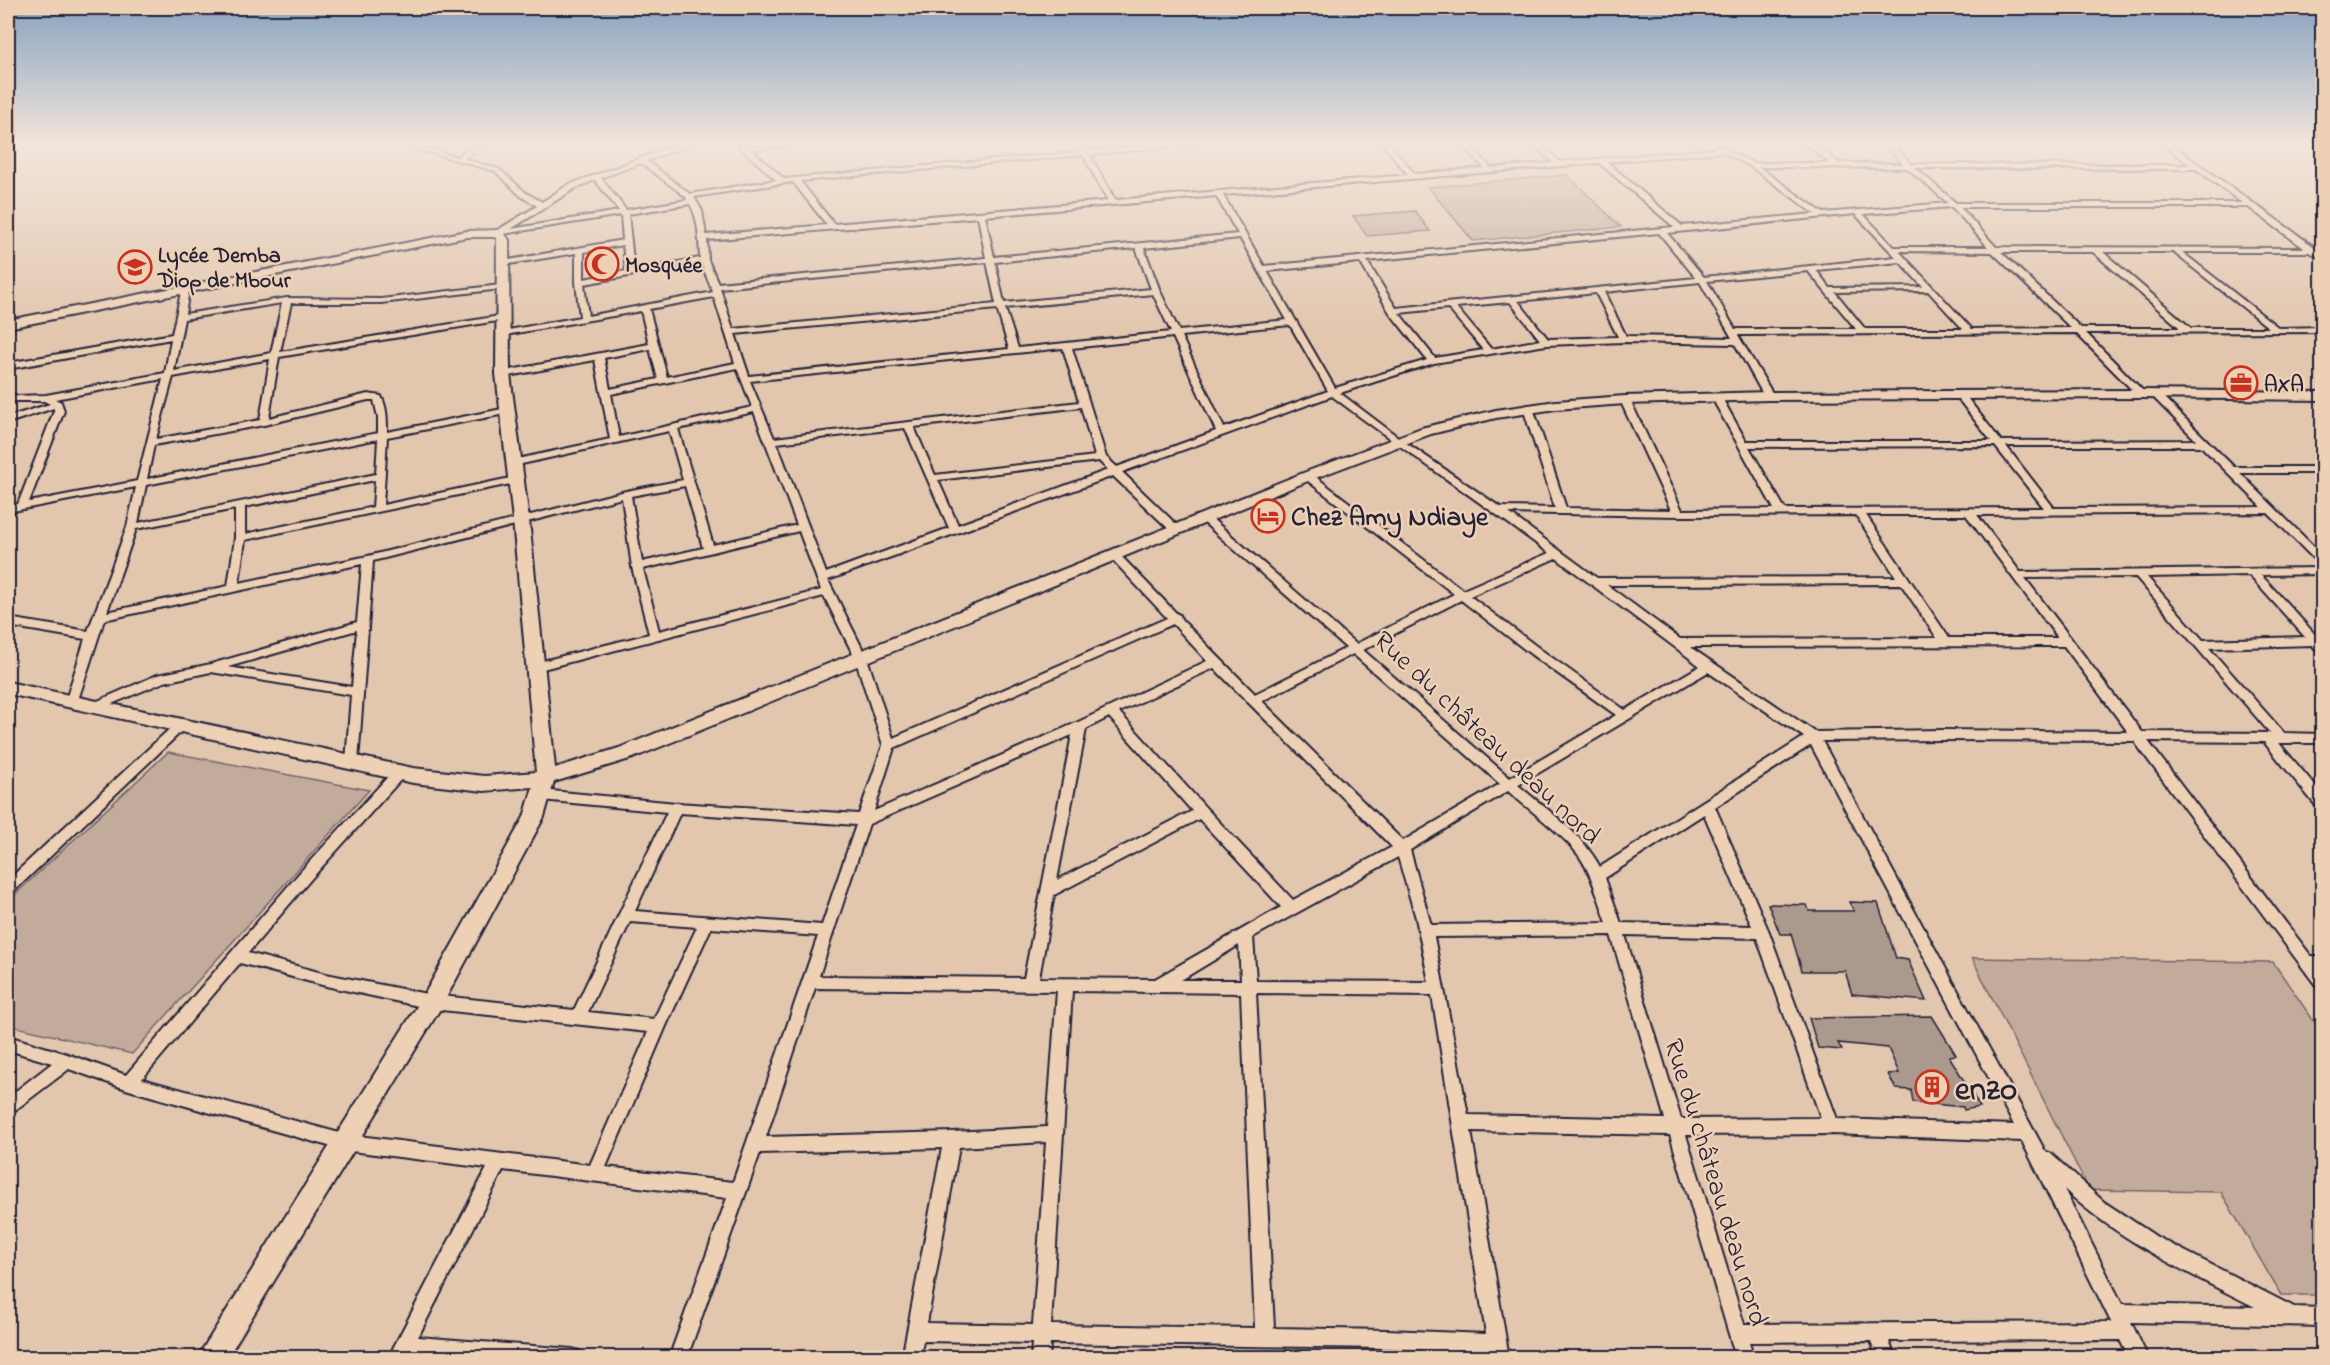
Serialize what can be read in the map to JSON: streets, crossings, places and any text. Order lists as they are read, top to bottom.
{
  "streets": {
    "street": ["Rue du château deau nord"]
  },
  "places": {
    "mosque": ["Mosquée"],
    "school or university": ["Lycée Demba Diop de Mbour"],
    "office": ["AXA"],
    "hotel": ["Chez Amy Ndiaye"],
    "building": ["enzo"]
  }
}
